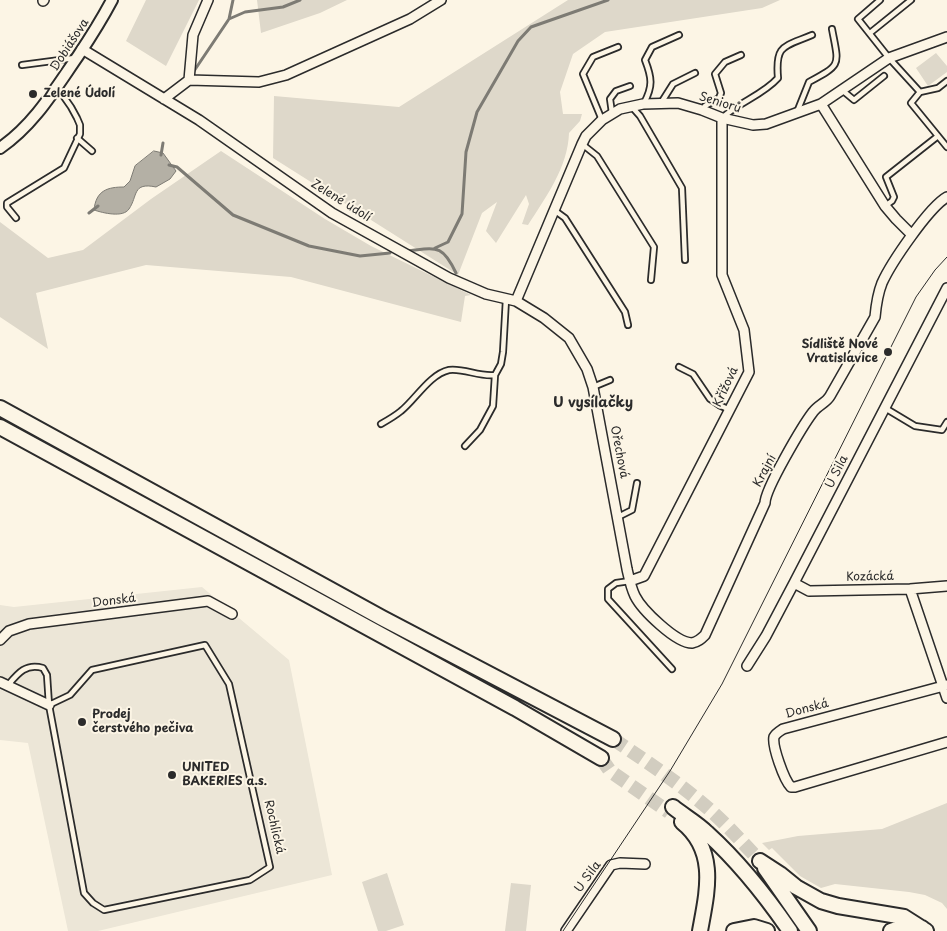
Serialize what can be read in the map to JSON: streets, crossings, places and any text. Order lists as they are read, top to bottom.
{
  "streets": {
    "street": [
      "Dobiášova",
      "Seniorů",
      "Zelené údolí",
      "Křížová",
      "Ořechová",
      "Krajní",
      "U Sila",
      "Kozácká",
      "Donská"
    ],
    "lane": ["Rochlická"]
  },
  "crossings": [
    ["Dobiášova", "Zelené údolí"],
    ["Seniorů", "Zelené údolí"],
    ["Seniorů", "Křížová"],
    ["Seniorů", "Ořechová"],
    ["Zelené údolí", "Ořechová"],
    ["Křížová", "Ořechová"],
    ["Křížová", "Krajní"],
    ["Ořechová", "Krajní"],
    ["U Sila", "Kozácká"]
  ],
  "districts": ["U vysílačky"],
  "places": [
    "Zelené Údolí",
    "Sídliště Nové Vratislavice",
    "Prodej čerstvého pečiva",
    "UNITED BAKERIES a.s."
  ]
}
